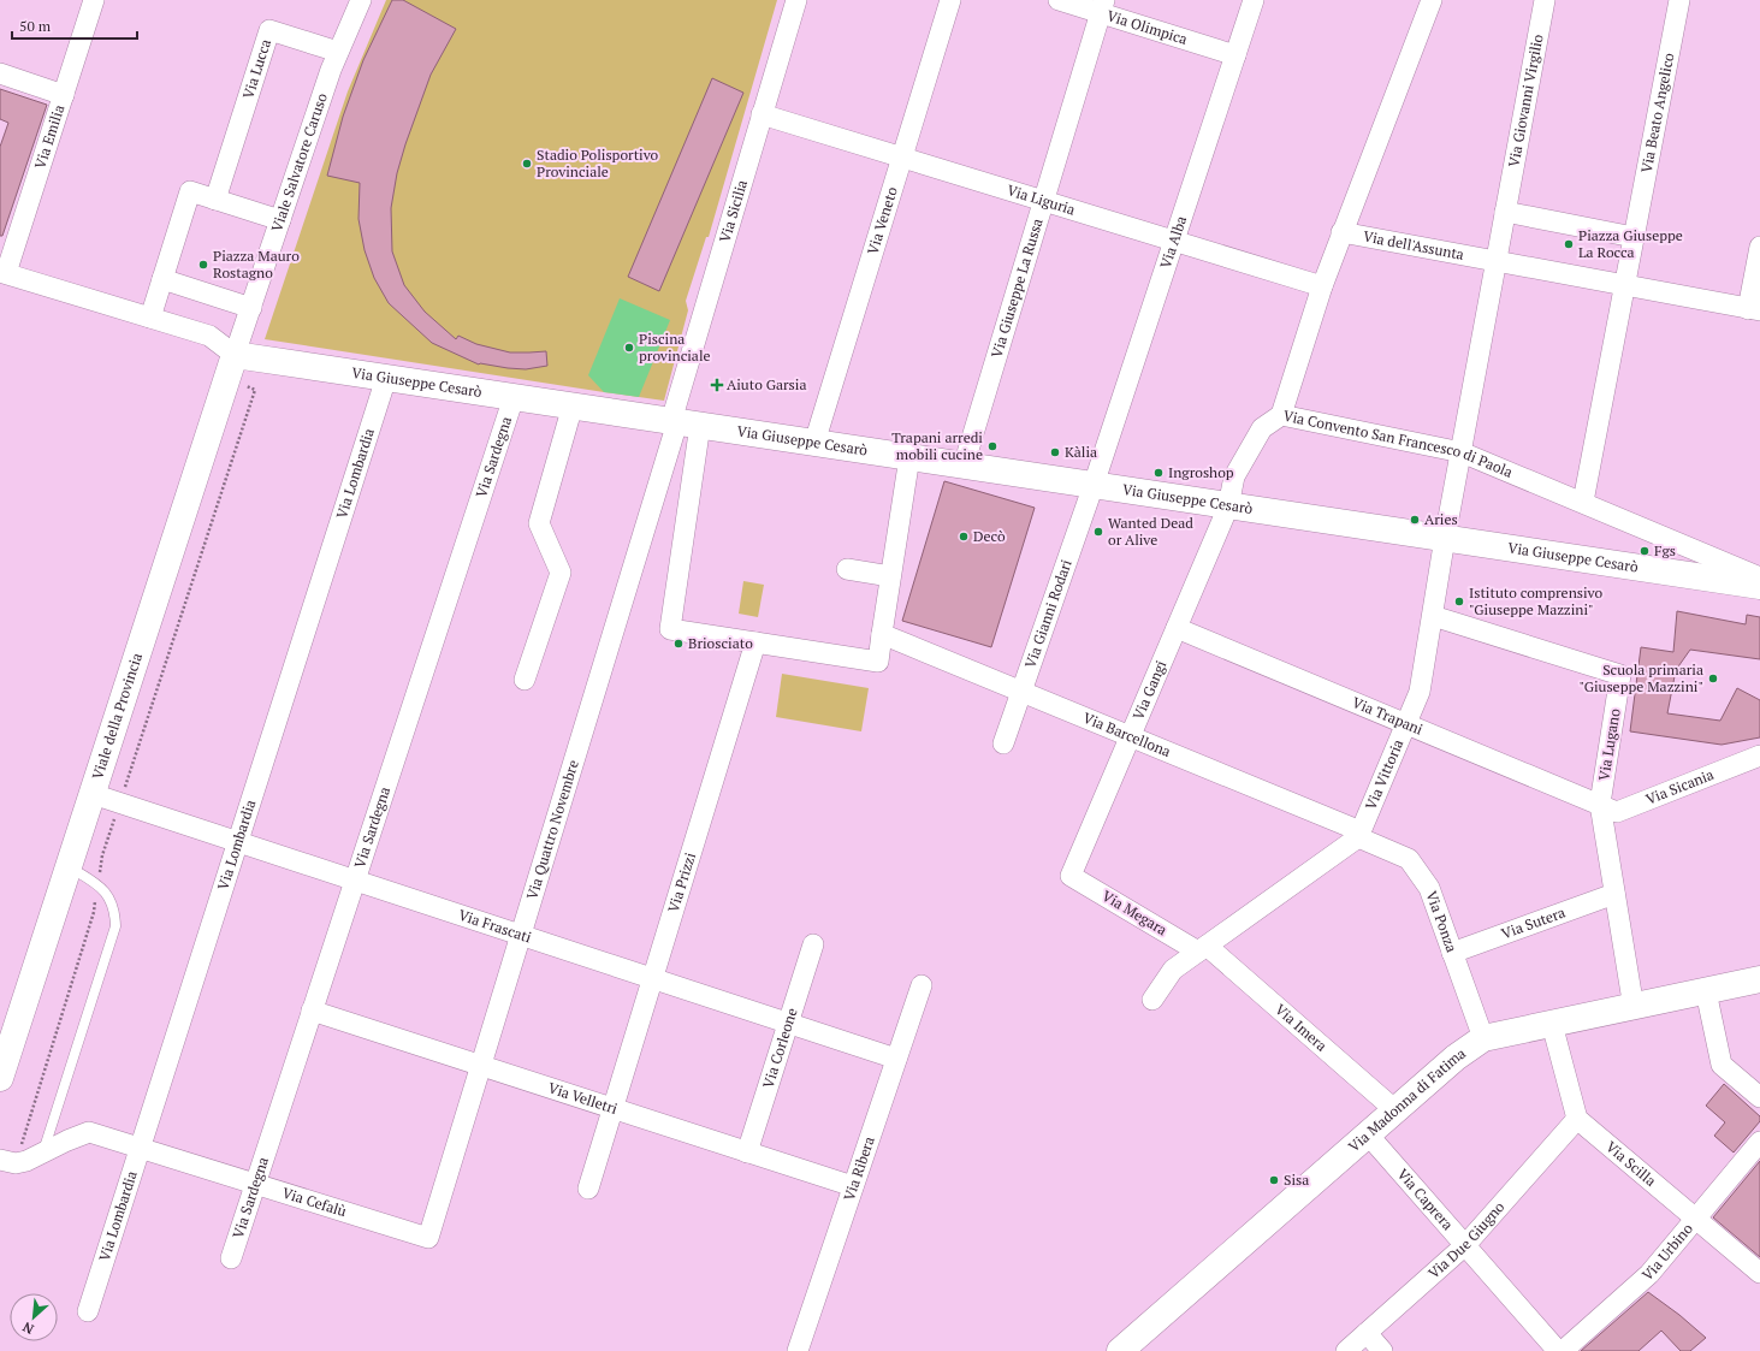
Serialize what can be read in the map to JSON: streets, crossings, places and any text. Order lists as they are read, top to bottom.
{
  "streets": {
    "street": [
      "Via Olimpica",
      "Via Lucca",
      "Via Giovanni Virgilio",
      "Via Beato Angelico",
      "Via Emilia",
      "Viale Salvatore Caruso",
      "Via Liguria",
      "Via Sicilia",
      "Via Veneto",
      "Via Alba",
      "Via dell'Assunta",
      "Via Giuseppe La Russa",
      "Via Giuseppe Cesarò",
      "Via Convento San Francesco di Paola",
      "Via Sardegna",
      "Via Lombardia",
      "Via Gianni Rodari",
      "Via Gangi",
      "Viale della Provincia",
      "Via Trapani",
      "Via Barcellona",
      "Via Lugano",
      "Via Vittoria",
      "Via Sicania",
      "Via Quattro Novembre",
      "Via Prizzi",
      "Via Megara",
      "Via Ponza",
      "Via Sutera",
      "Via Frascati",
      "Via Imera",
      "Via Corleone",
      "Via Velletri",
      "Via Madonna di Fatima",
      "Via Scilla",
      "Via Ribera",
      "Via Caprera",
      "Via Cefalù",
      "Via Due Giugno",
      "Via Urbino"
    ]
  },
  "crossings": [
    ["Via Olimpica", "Via Alba"],
    ["Via Olimpica", "Via Giuseppe La Russa"],
    ["Via Lucca", "Viale Salvatore Caruso"],
    ["Via Giovanni Virgilio", "Via dell'Assunta"],
    ["Via Beato Angelico", "Via dell'Assunta"],
    ["Via Emilia", "Via Giuseppe Cesarò"],
    ["Viale Salvatore Caruso", "Via Giuseppe Cesarò"],
    ["Viale Salvatore Caruso", "Viale della Provincia"],
    ["Via Liguria", "Via Sicilia"],
    ["Via Liguria", "Via Veneto"],
    ["Via Liguria", "Via Alba"],
    ["Via Liguria", "Via Giuseppe La Russa"],
    ["Via Liguria", "Via Convento San Francesco di Paola"],
    ["Via Sicilia", "Via Giuseppe Cesarò"],
    ["Via Sicilia", "Via Quattro Novembre"],
    ["Via Veneto", "Via Giuseppe Cesarò"],
    ["Via Alba", "Via Giuseppe Cesarò"],
    ["Via Alba", "Via Gianni Rodari"],
    ["Via dell'Assunta", "Via Convento San Francesco di Paola"],
    ["Via Giuseppe La Russa", "Via Giuseppe Cesarò"],
    ["Via Giuseppe Cesarò", "Via Sardegna"],
    ["Via Giuseppe Cesarò", "Via Lombardia"],
    ["Via Giuseppe Cesarò", "Via Gianni Rodari"],
    ["Via Giuseppe Cesarò", "Via Gangi"],
    ["Via Giuseppe Cesarò", "Viale della Provincia"],
    ["Via Giuseppe Cesarò", "Via Vittoria"],
    ["Via Giuseppe Cesarò", "Via Quattro Novembre"],
    ["Via Convento San Francesco di Paola", "Via Gangi"],
    ["Via Convento San Francesco di Paola", "Via Vittoria"],
    ["Via Sardegna", "Via Frascati"],
    ["Via Sardegna", "Via Velletri"],
    ["Via Sardegna", "Via Cefalù"],
    ["Via Lombardia", "Via Frascati"],
    ["Via Lombardia", "Via Cefalù"],
    ["Via Gianni Rodari", "Via Barcellona"],
    ["Via Gangi", "Via Trapani"],
    ["Via Gangi", "Via Barcellona"],
    ["Via Gangi", "Via Megara"],
    ["Viale della Provincia", "Via Frascati"],
    ["Via Trapani", "Via Lugano"],
    ["Via Trapani", "Via Vittoria"],
    ["Via Trapani", "Via Sicania"],
    ["Via Barcellona", "Via Vittoria"],
    ["Via Barcellona", "Via Ponza"],
    ["Via Lugano", "Via Vittoria"],
    ["Via Lugano", "Via Sicania"],
    ["Via Lugano", "Via Sutera"],
    ["Via Lugano", "Via Madonna di Fatima"],
    ["Via Vittoria", "Via Ponza"],
    ["Via Quattro Novembre", "Via Frascati"],
    ["Via Quattro Novembre", "Via Velletri"],
    ["Via Quattro Novembre", "Via Cefalù"],
    ["Via Prizzi", "Via Frascati"],
    ["Via Prizzi", "Via Velletri"],
    ["Via Megara", "Via Imera"],
    ["Via Ponza", "Via Sutera"],
    ["Via Ponza", "Via Madonna di Fatima"],
    ["Via Frascati", "Via Corleone"],
    ["Via Frascati", "Via Ribera"],
    ["Via Imera", "Via Madonna di Fatima"],
    ["Via Corleone", "Via Velletri"],
    ["Via Velletri", "Via Ribera"],
    ["Via Madonna di Fatima", "Via Caprera"],
    ["Via Scilla", "Via Due Giugno"],
    ["Via Scilla", "Via Urbino"],
    ["Via Caprera", "Via Due Giugno"]
  ],
  "places": {
    "other": [
      "Stadio Polisportivo Provinciale",
      "Piazza Giuseppe La Rocca",
      "Piazza Mauro Rostagno",
      "Piscina provinciale",
      "Trapani arredi mobili cucine",
      "Kàlia",
      "Ingroshop",
      "Aries",
      "Wanted Dead or Alive",
      "Decò",
      "Fgs",
      "Istituto comprensivo \"Giuseppe Mazzini\"",
      "Briosciato",
      "Scuola primaria \"Giuseppe Mazzini\"",
      "Sisa"
    ],
    "health": ["Aiuto Garsia"]
  },
  "scale_bar": "50 m",
  "north": "bottom left"
}
